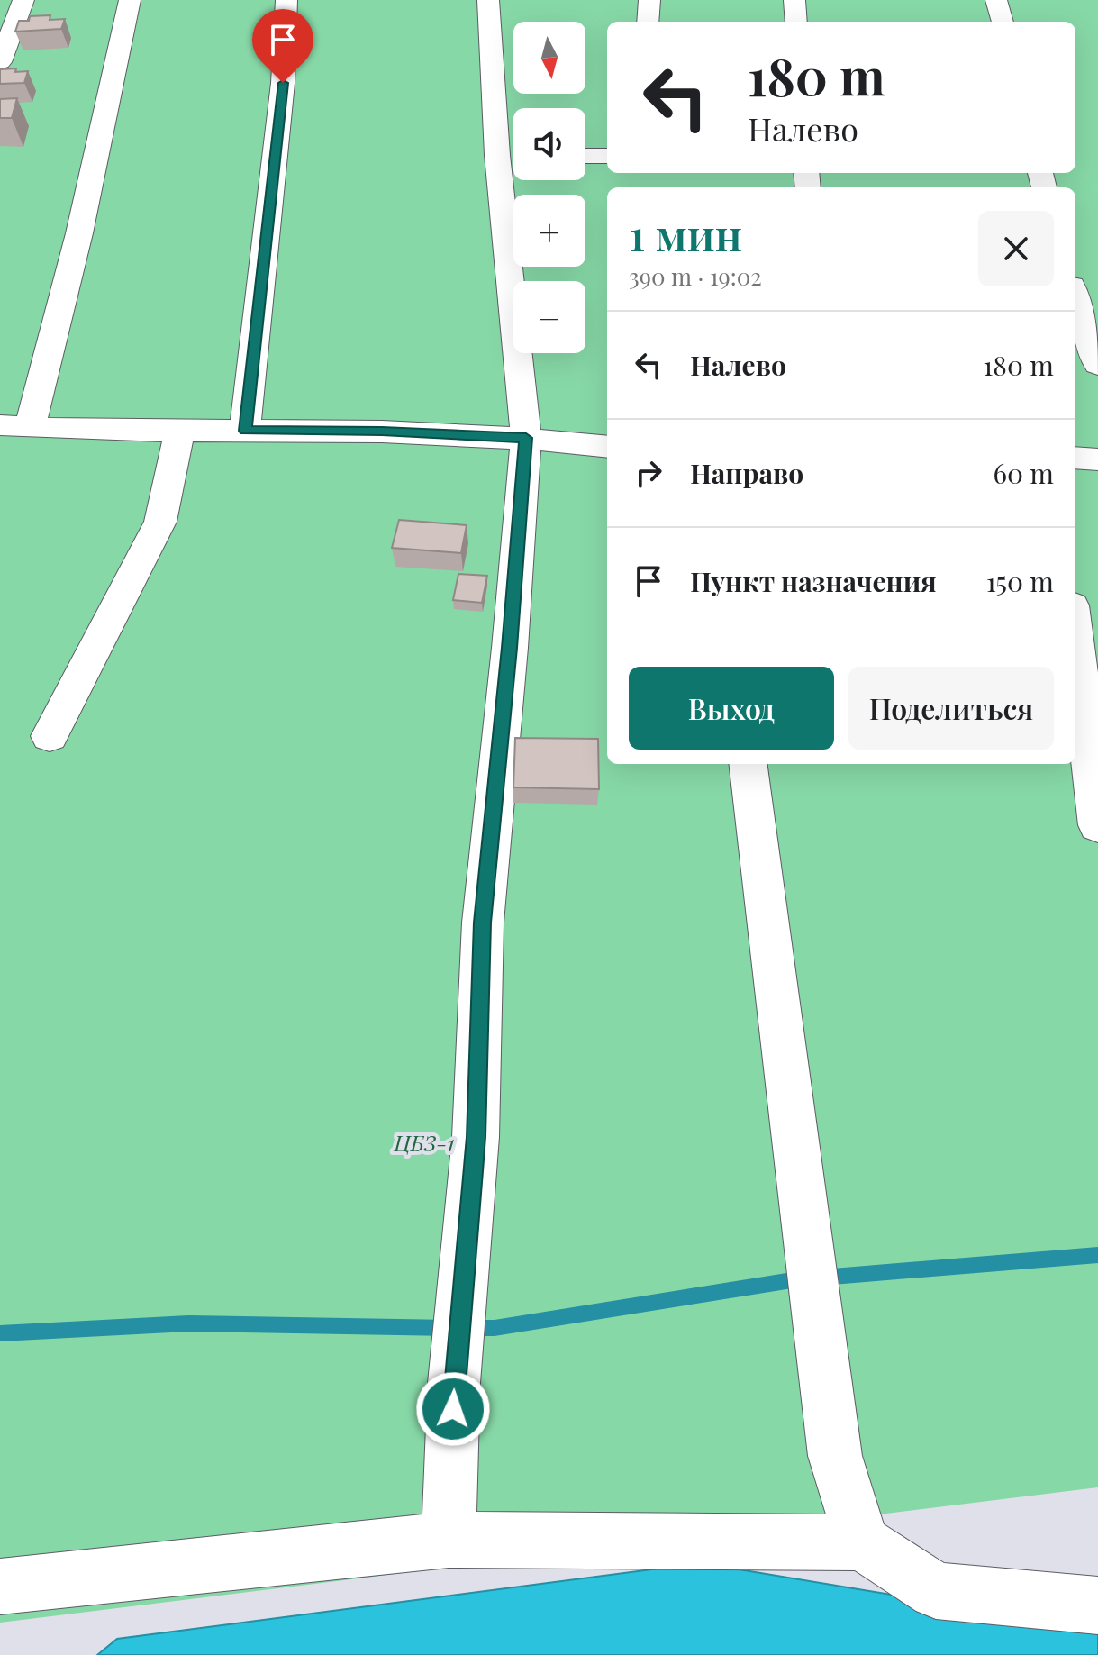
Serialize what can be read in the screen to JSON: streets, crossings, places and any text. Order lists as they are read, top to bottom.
{
  "parks": ["ЦБЗ-1"],
  "north": "bottom",
  "page": {
    "map_buttons": ["+", "−"],
    "turn": ["180 m", "Налево"],
    "heading": ["1 мин", "390 m · 19:02"],
    "list": [
      {
        "name": "Налево",
        "value": "180 m"
      },
      {
        "name": "Направо",
        "value": "60 m"
      },
      {
        "name": "Пункт назначения",
        "value": "150 m"
      }
    ],
    "buttons": ["Выход", "Поделиться"]
  }
}
